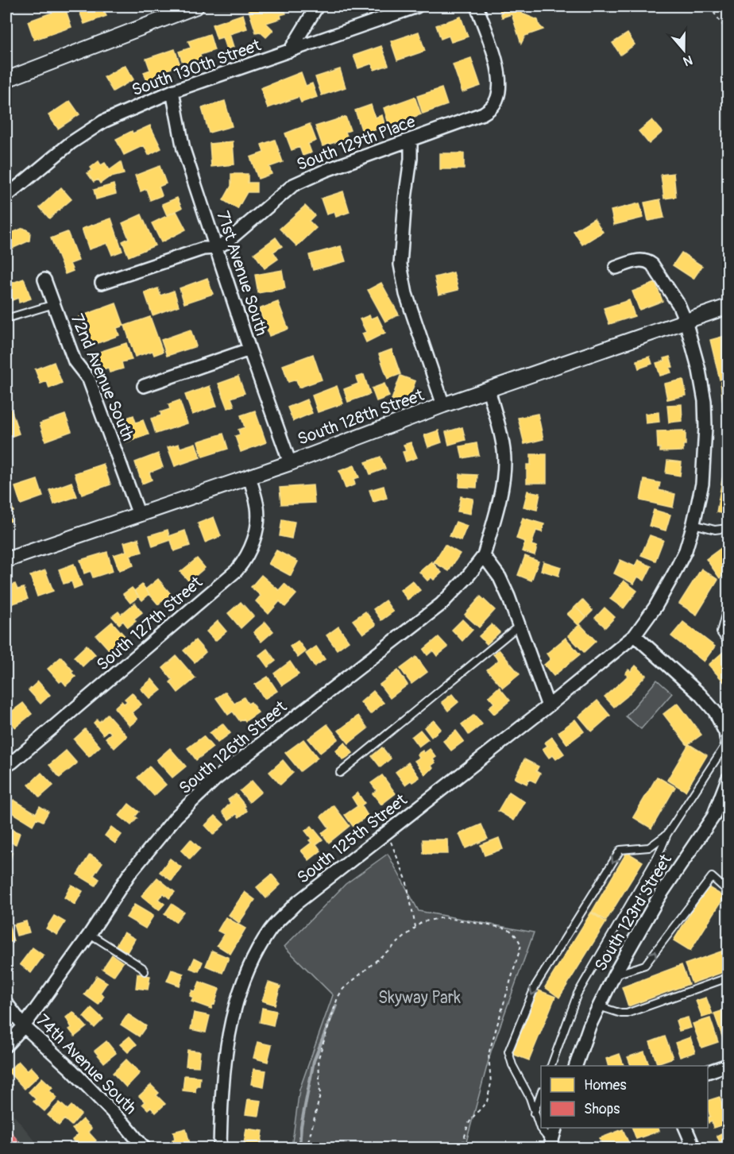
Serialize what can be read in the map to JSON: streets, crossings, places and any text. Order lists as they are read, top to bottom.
{
  "streets": {
    "street": [
      "South 130th Street",
      "South 129th Place",
      "71st Avenue South",
      "72nd Avenue South",
      "South 128th Street",
      "South 127th Street",
      "South 126th Street",
      "South 125th Street",
      "South 123rd Street",
      "74th Avenue South"
    ]
  },
  "crossings": [
    ["South 130th Street", "71st Avenue South"],
    ["South 129th Place", "71st Avenue South"],
    ["71st Avenue South", "South 128th Street"],
    ["72nd Avenue South", "South 128th Street"],
    ["South 128th Street", "South 127th Street"],
    ["South 128th Street", "South 125th Street"],
    ["South 126th Street", "74th Avenue South"]
  ],
  "parks": ["Skyway Park"],
  "legend": ["Homes", "Shops"],
  "north": "bottom"
}
